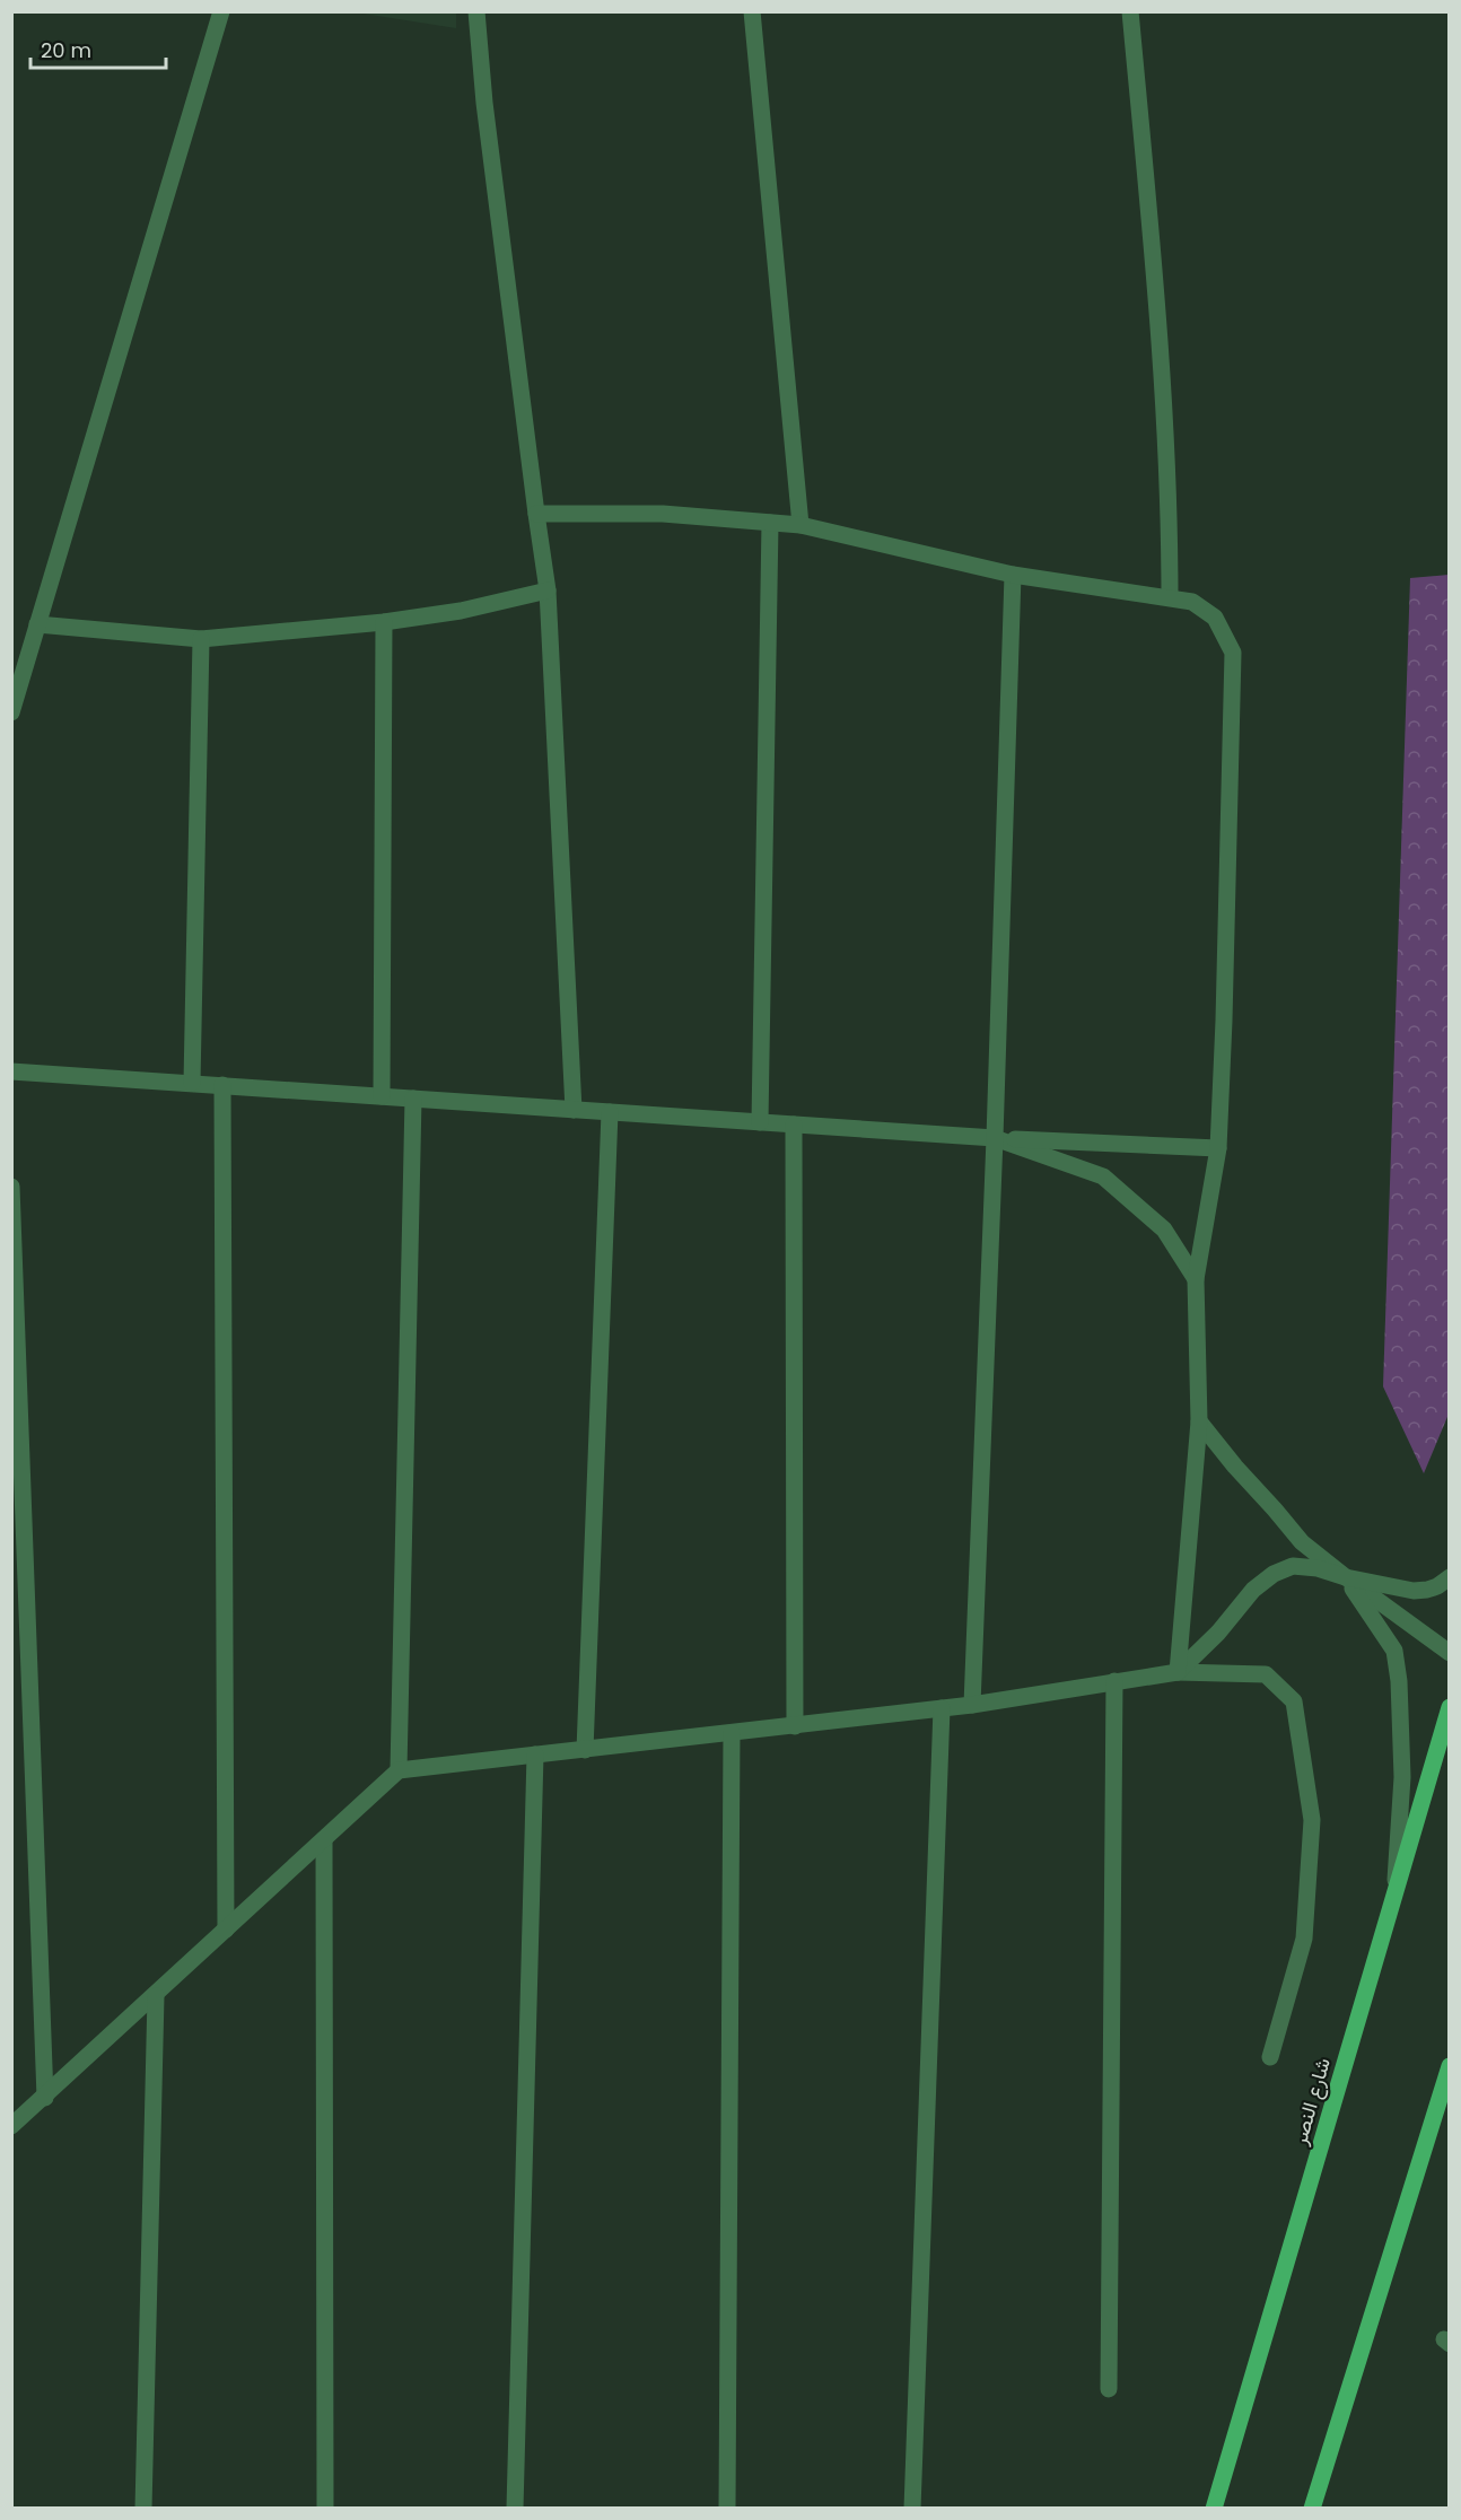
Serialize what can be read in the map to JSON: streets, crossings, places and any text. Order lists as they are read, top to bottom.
{
  "streets": {
    "main road": ["شارع النصر"]
  },
  "scale_bar": "20 m"
}
